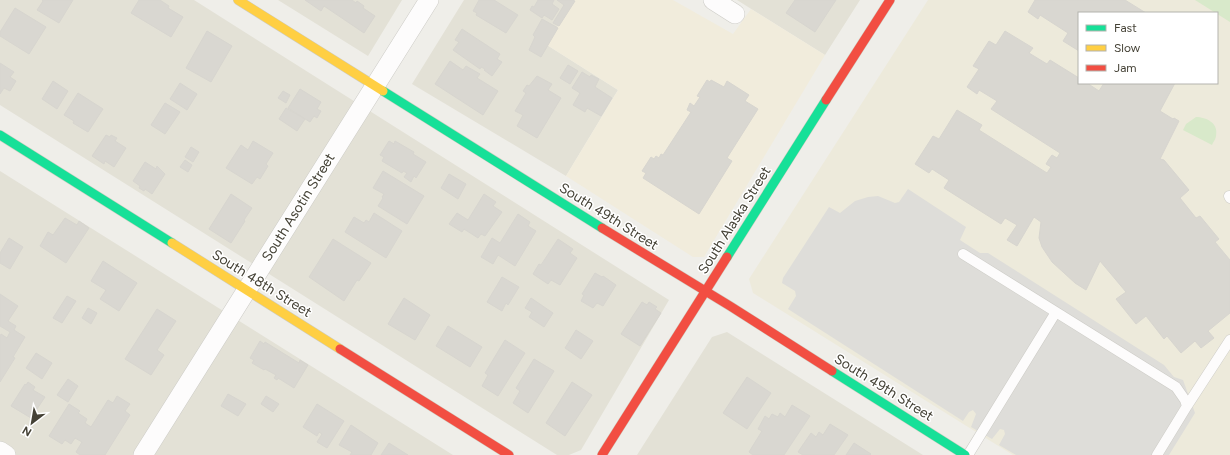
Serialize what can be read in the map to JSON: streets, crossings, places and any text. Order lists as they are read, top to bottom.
{
  "streets": {
    "street": [
      "South Asotin Street",
      "South 49th Street",
      "South Alaska Street",
      "South 48th Street"
    ]
  },
  "crossings": [
    ["South Asotin Street", "South 49th Street"],
    ["South Asotin Street", "South 48th Street"],
    ["South 49th Street", "South Alaska Street"]
  ],
  "legend": ["Fast", "Slow", "Jam"],
  "north": "bottom left"
}
